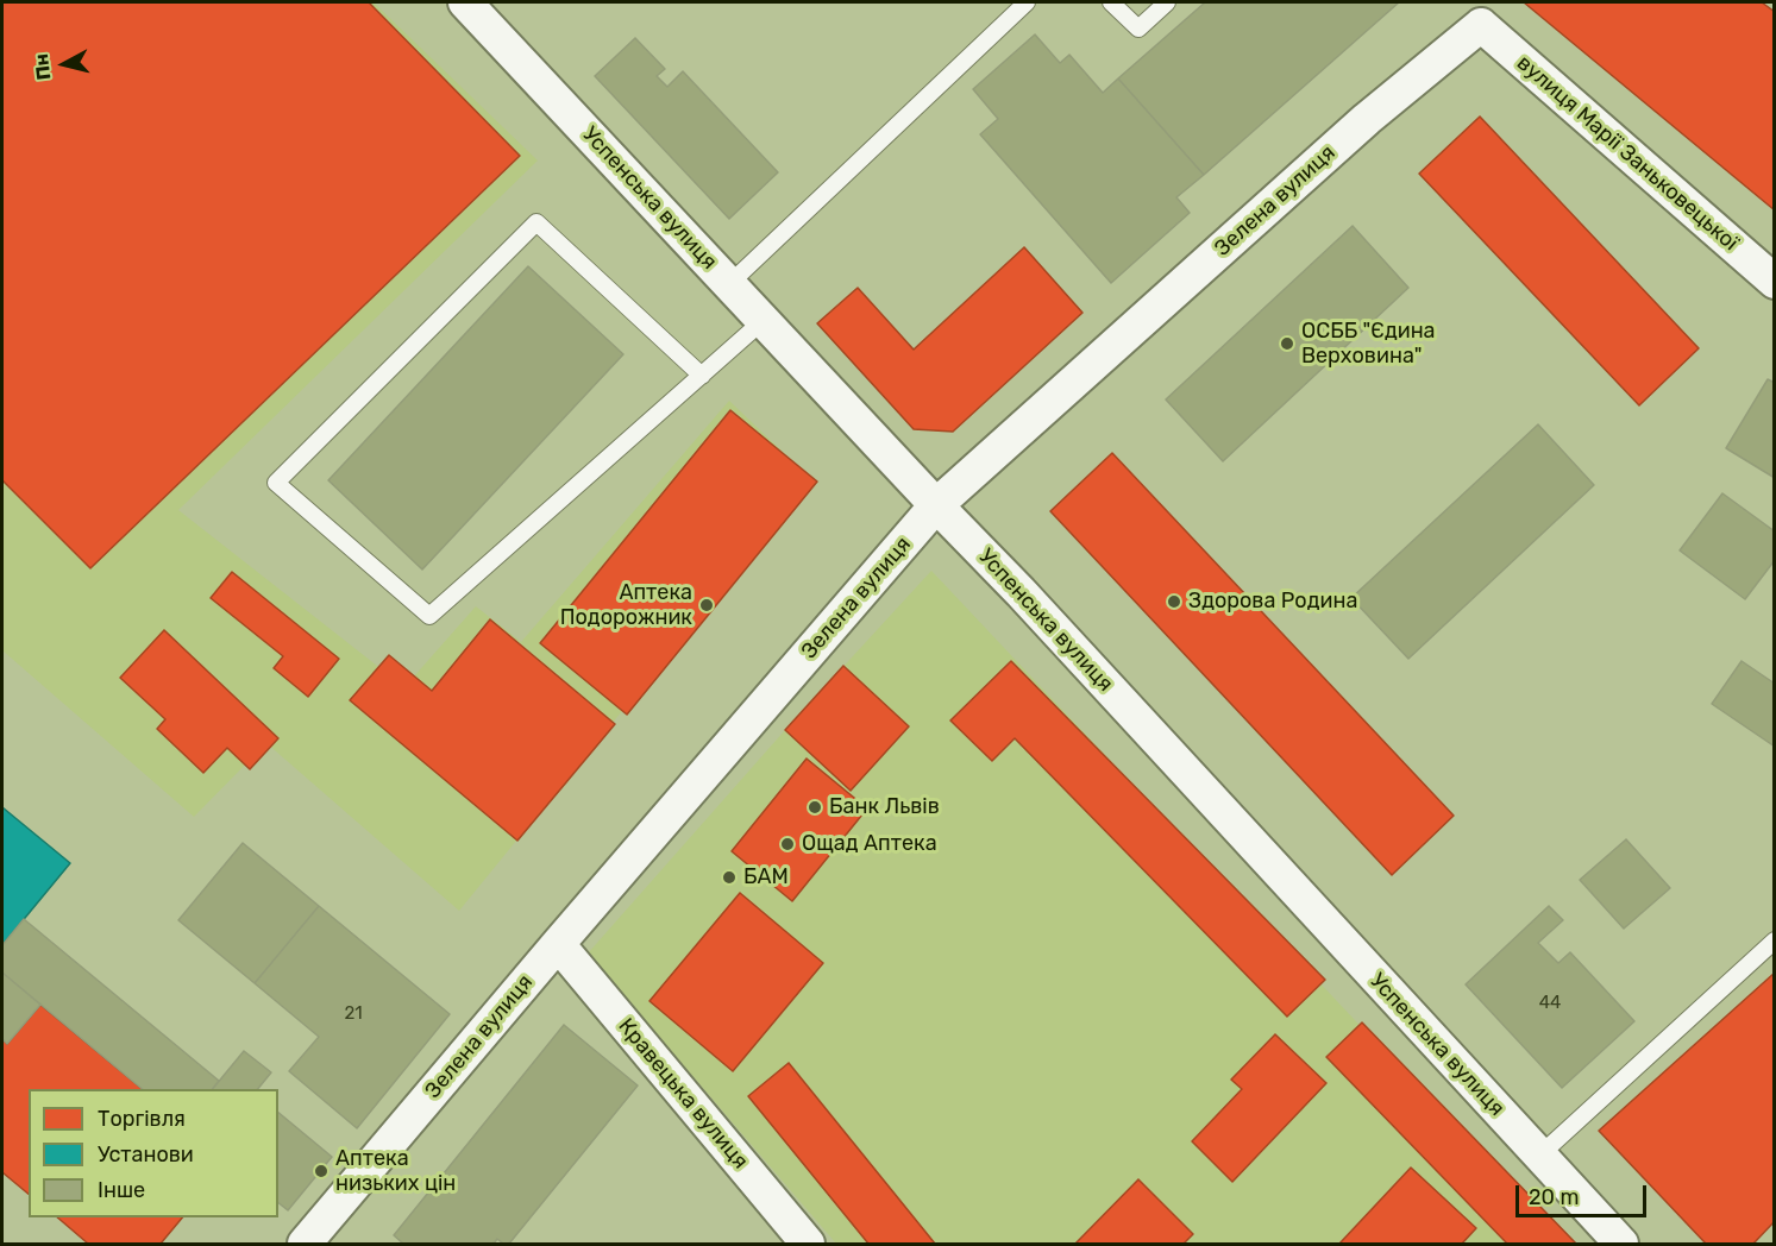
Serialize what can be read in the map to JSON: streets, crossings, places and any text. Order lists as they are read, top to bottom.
{
  "streets": {
    "street": [
      "вулиця Марії Заньковецької",
      "Успенська вулиця",
      "Зелена вулиця",
      "Кравецька вулиця"
    ]
  },
  "crossings": [
    ["вулиця Марії Заньковецької", "Зелена вулиця"],
    ["Успенська вулиця", "Зелена вулиця"],
    ["Зелена вулиця", "Кравецька вулиця"]
  ],
  "places": [
    "ОСББ \"Єдина Верховина\"",
    "Здорова Родина",
    "Аптека Подорожник",
    "Банк Львів",
    "Ощад Аптека",
    "БАМ",
    "Аптека низьких цін"
  ],
  "house_numbers": ["44", "21"],
  "legend": ["Торгівля", "Установи", "Інше"],
  "scale_bar": "20 m",
  "north": "left"
}
